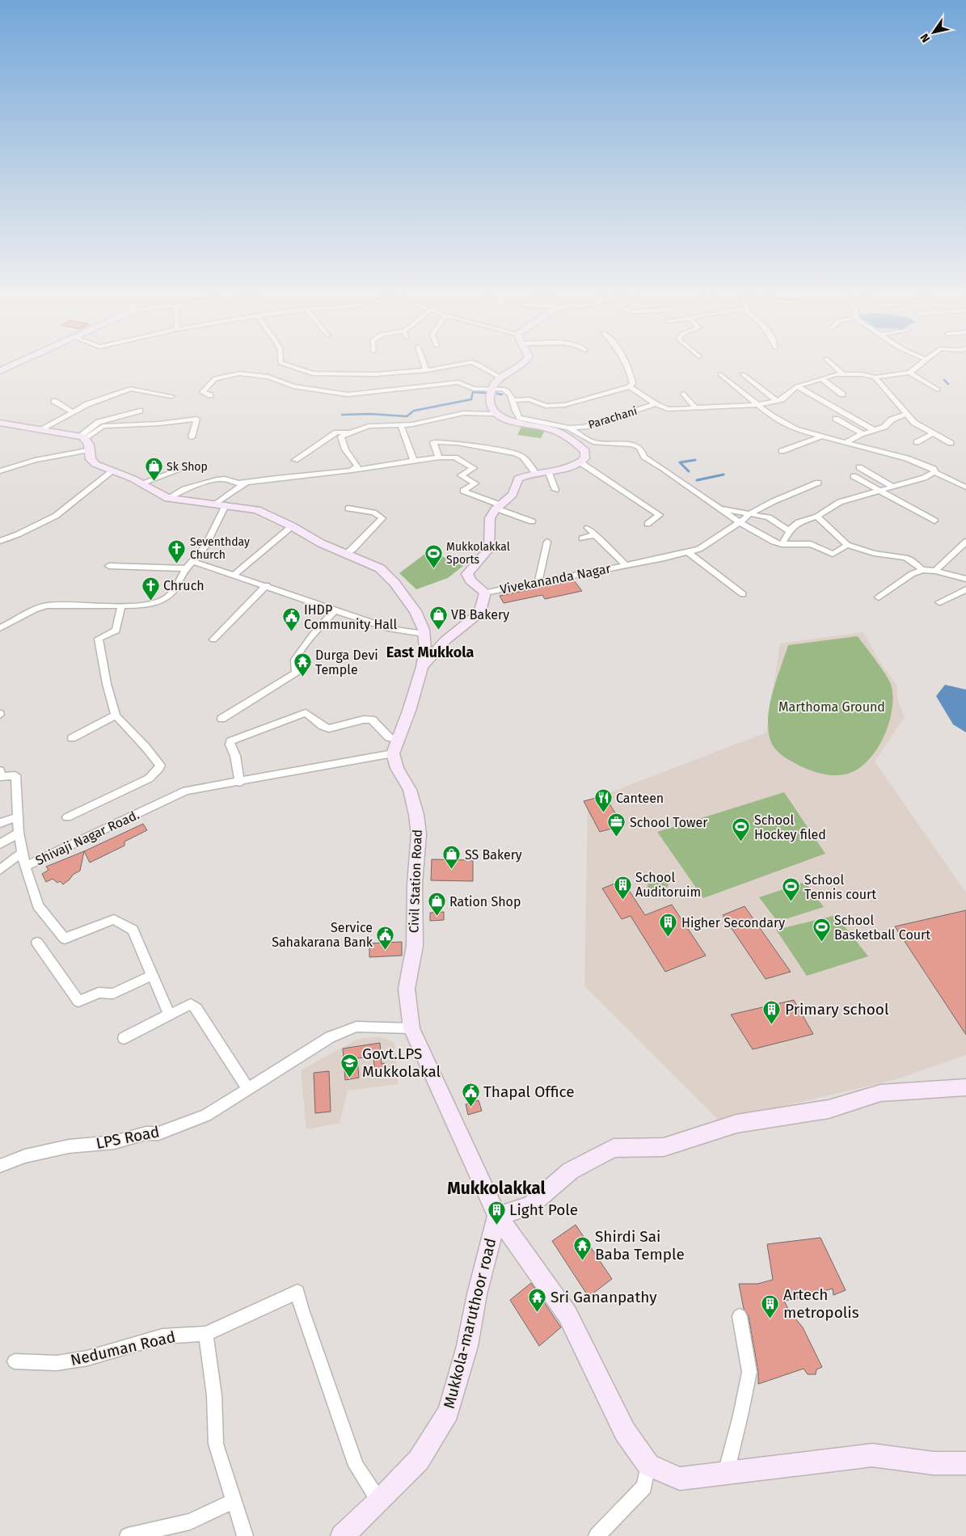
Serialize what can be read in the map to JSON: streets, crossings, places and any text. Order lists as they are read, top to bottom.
{
  "streets": {
    "main road": ["Civil Station Road", "Mukkola-maruthoor road"],
    "street": [
      "Parachani",
      "Vivekananda Nagar",
      "Shivaji Nagar Road.",
      "LPS Road",
      "Neduman Road"
    ]
  },
  "crossings": [
    ["Shivaji Nagar Road.", "Civil Station Road"],
    ["Civil Station Road", "LPS Road"],
    ["Civil Station Road", "Mukkola-maruthoor road"]
  ],
  "districts": ["East Mukkola", "Mukkolakkal"],
  "parks": ["Marthoma Ground"],
  "places": {
    "shop": [
      "Sk Shop",
      "VB Bakery",
      "SS Bakery",
      "Ration Shop"
    ],
    "church": ["Seventhday Church", "Chruch"],
    "sports": [
      "Mukkolakkal Sports",
      "School Hockey filed",
      "School Tennis court",
      "School Basketball Court"
    ],
    "public building": ["IHDP Community Hall", "Service Sahakarana Bank", "Thapal Office"],
    "temple": ["Durga Devi Temple", "Shirdi Sai Baba Temple", "Sri Gananpathy"],
    "restaurant": ["Canteen"],
    "office": ["School Tower"],
    "building": [
      "School Auditoruim",
      "Higher Secondary",
      "Primary school",
      "Light Pole",
      "Artech metropolis"
    ],
    "school or university": ["Govt.LPS Mukkolakal"]
  },
  "north": "bottom left"
}
